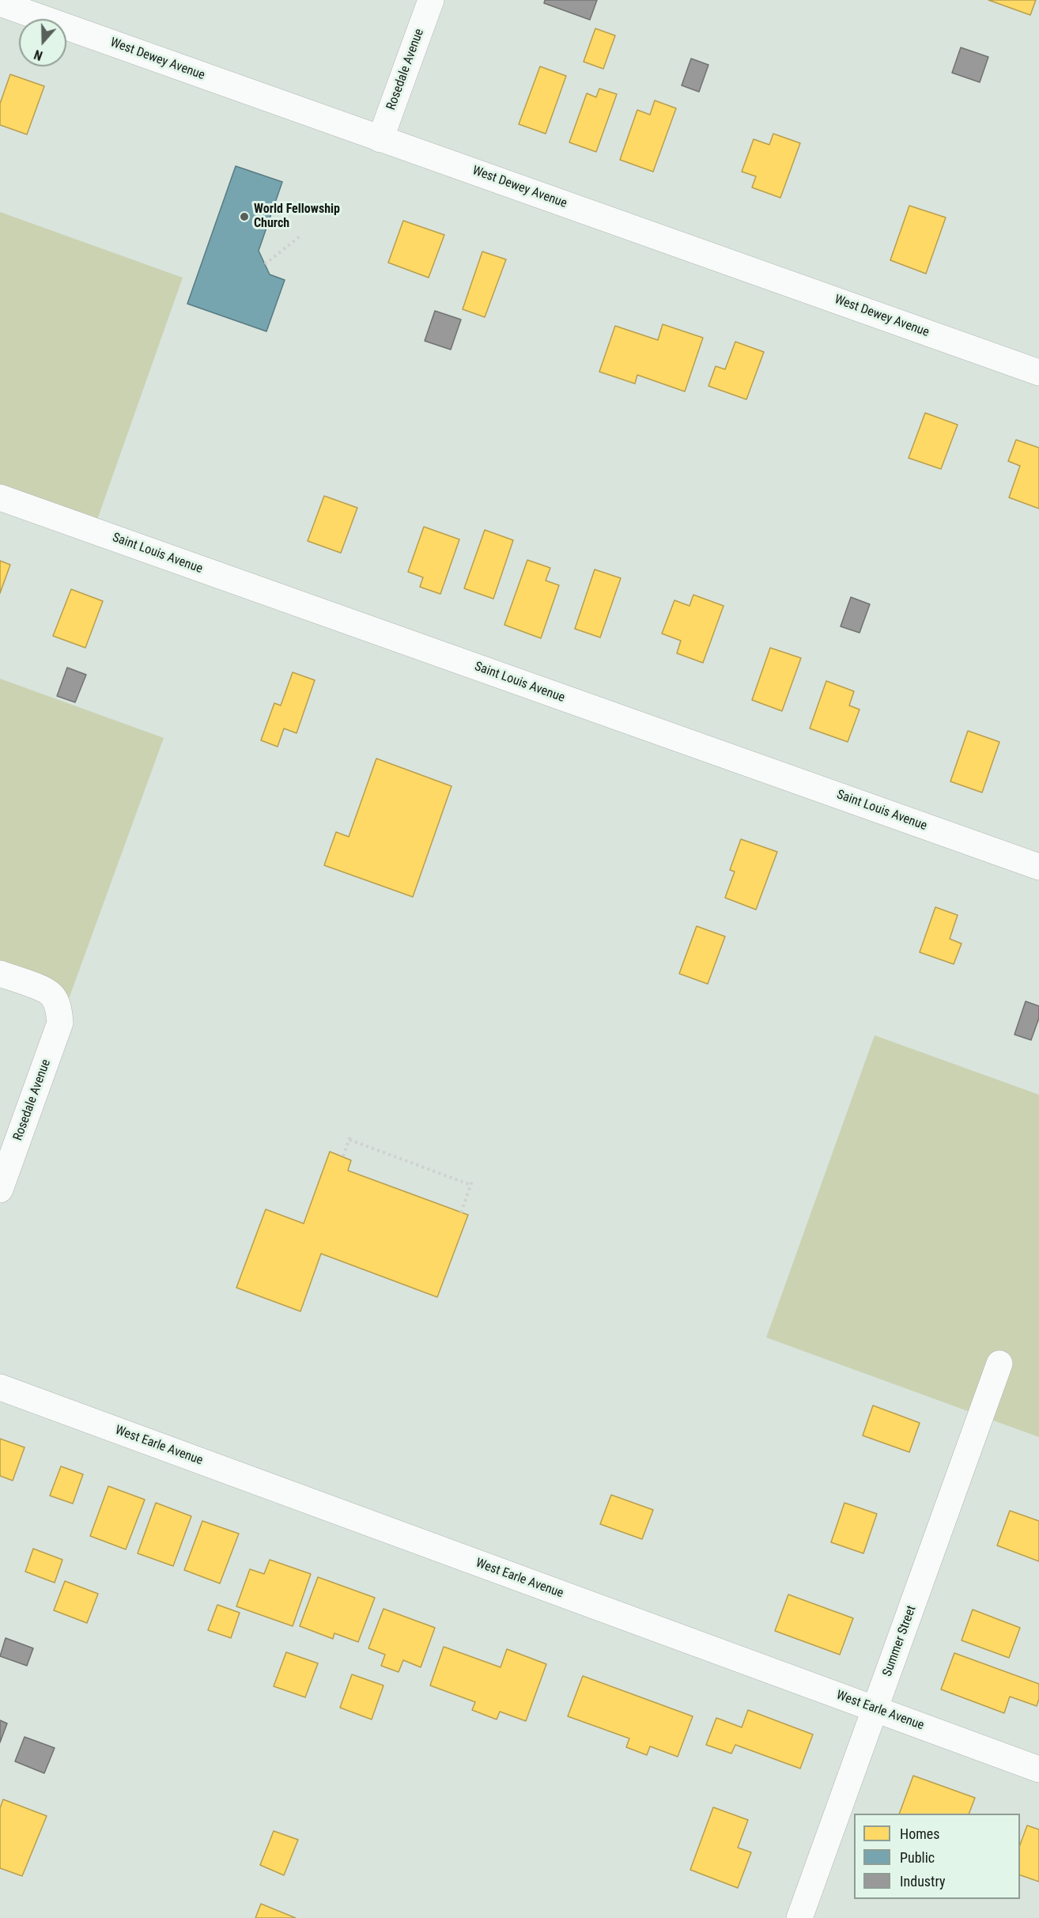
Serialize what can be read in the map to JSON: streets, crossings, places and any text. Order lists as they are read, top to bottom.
{
  "streets": {
    "street": [
      "West Dewey Avenue",
      "Rosedale Avenue",
      "Saint Louis Avenue",
      "West Earle Avenue",
      "Summer Street"
    ]
  },
  "crossings": [
    ["West Dewey Avenue", "Rosedale Avenue"],
    ["West Earle Avenue", "Summer Street"]
  ],
  "places": ["World Fellowship Church"],
  "legend": ["Homes", "Public", "Industry"],
  "north": "bottom"
}
